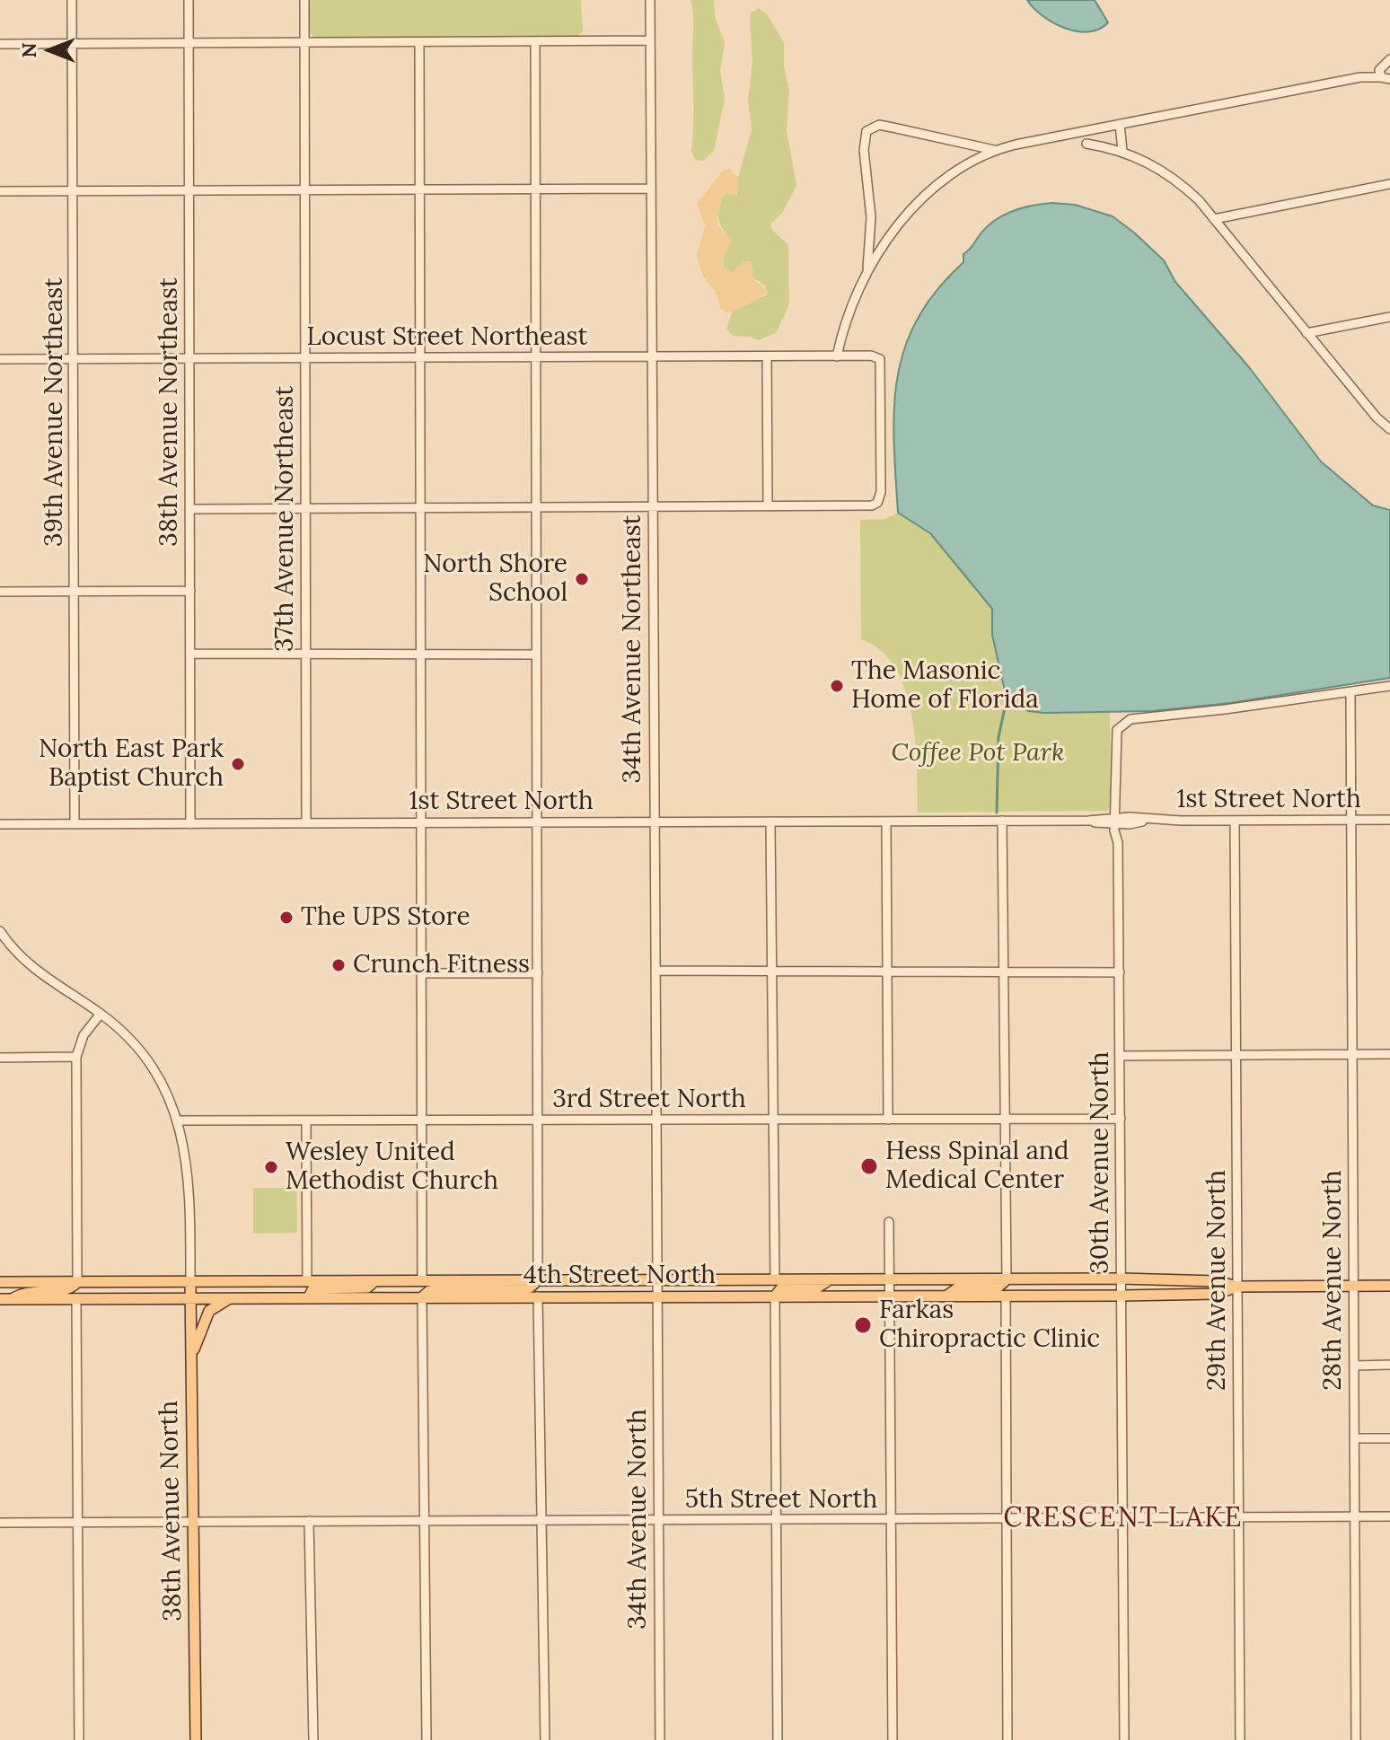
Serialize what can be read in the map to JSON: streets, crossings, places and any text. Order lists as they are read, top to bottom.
{
  "streets": {
    "main road": ["4th Street North", "38th Avenue North"],
    "street": [
      "Locust Street Northeast",
      "39th Avenue Northeast",
      "38th Avenue Northeast",
      "37th Avenue Northeast",
      "34th Avenue Northeast",
      "1st Street North",
      "3rd Street North",
      "30th Avenue North",
      "29th Avenue North",
      "28th Avenue North",
      "5th Street North",
      "34th Avenue North"
    ]
  },
  "crossings": [
    ["Locust Street Northeast", "39th Avenue Northeast"],
    ["Locust Street Northeast", "38th Avenue Northeast"],
    ["Locust Street Northeast", "37th Avenue Northeast"],
    ["Locust Street Northeast", "34th Avenue Northeast"],
    ["39th Avenue Northeast", "1st Street North"],
    ["38th Avenue Northeast", "1st Street North"],
    ["37th Avenue Northeast", "1st Street North"],
    ["34th Avenue Northeast", "1st Street North"],
    ["34th Avenue Northeast", "3rd Street North"],
    ["34th Avenue Northeast", "4th Street North"],
    ["34th Avenue Northeast", "34th Avenue North"],
    ["1st Street North", "30th Avenue North"],
    ["1st Street North", "29th Avenue North"],
    ["1st Street North", "28th Avenue North"],
    ["3rd Street North", "30th Avenue North"],
    ["30th Avenue North", "4th Street North"],
    ["30th Avenue North", "5th Street North"],
    ["4th Street North", "29th Avenue North"],
    ["4th Street North", "28th Avenue North"],
    ["4th Street North", "38th Avenue North"],
    ["4th Street North", "34th Avenue North"],
    ["29th Avenue North", "5th Street North"],
    ["28th Avenue North", "5th Street North"],
    ["5th Street North", "38th Avenue North"],
    ["5th Street North", "34th Avenue North"]
  ],
  "districts": ["CRESCENT LAKE"],
  "parks": ["Coffee Pot Park"],
  "places": [
    "North Shore School",
    "The Masonic Home of Florida",
    "North East Park Baptist Church",
    "The UPS Store",
    "Crunch Fitness",
    "Hess Spinal and Medical Center",
    "Wesley United Methodist Church",
    "Farkas Chiropractic Clinic"
  ],
  "north": "left"
}
